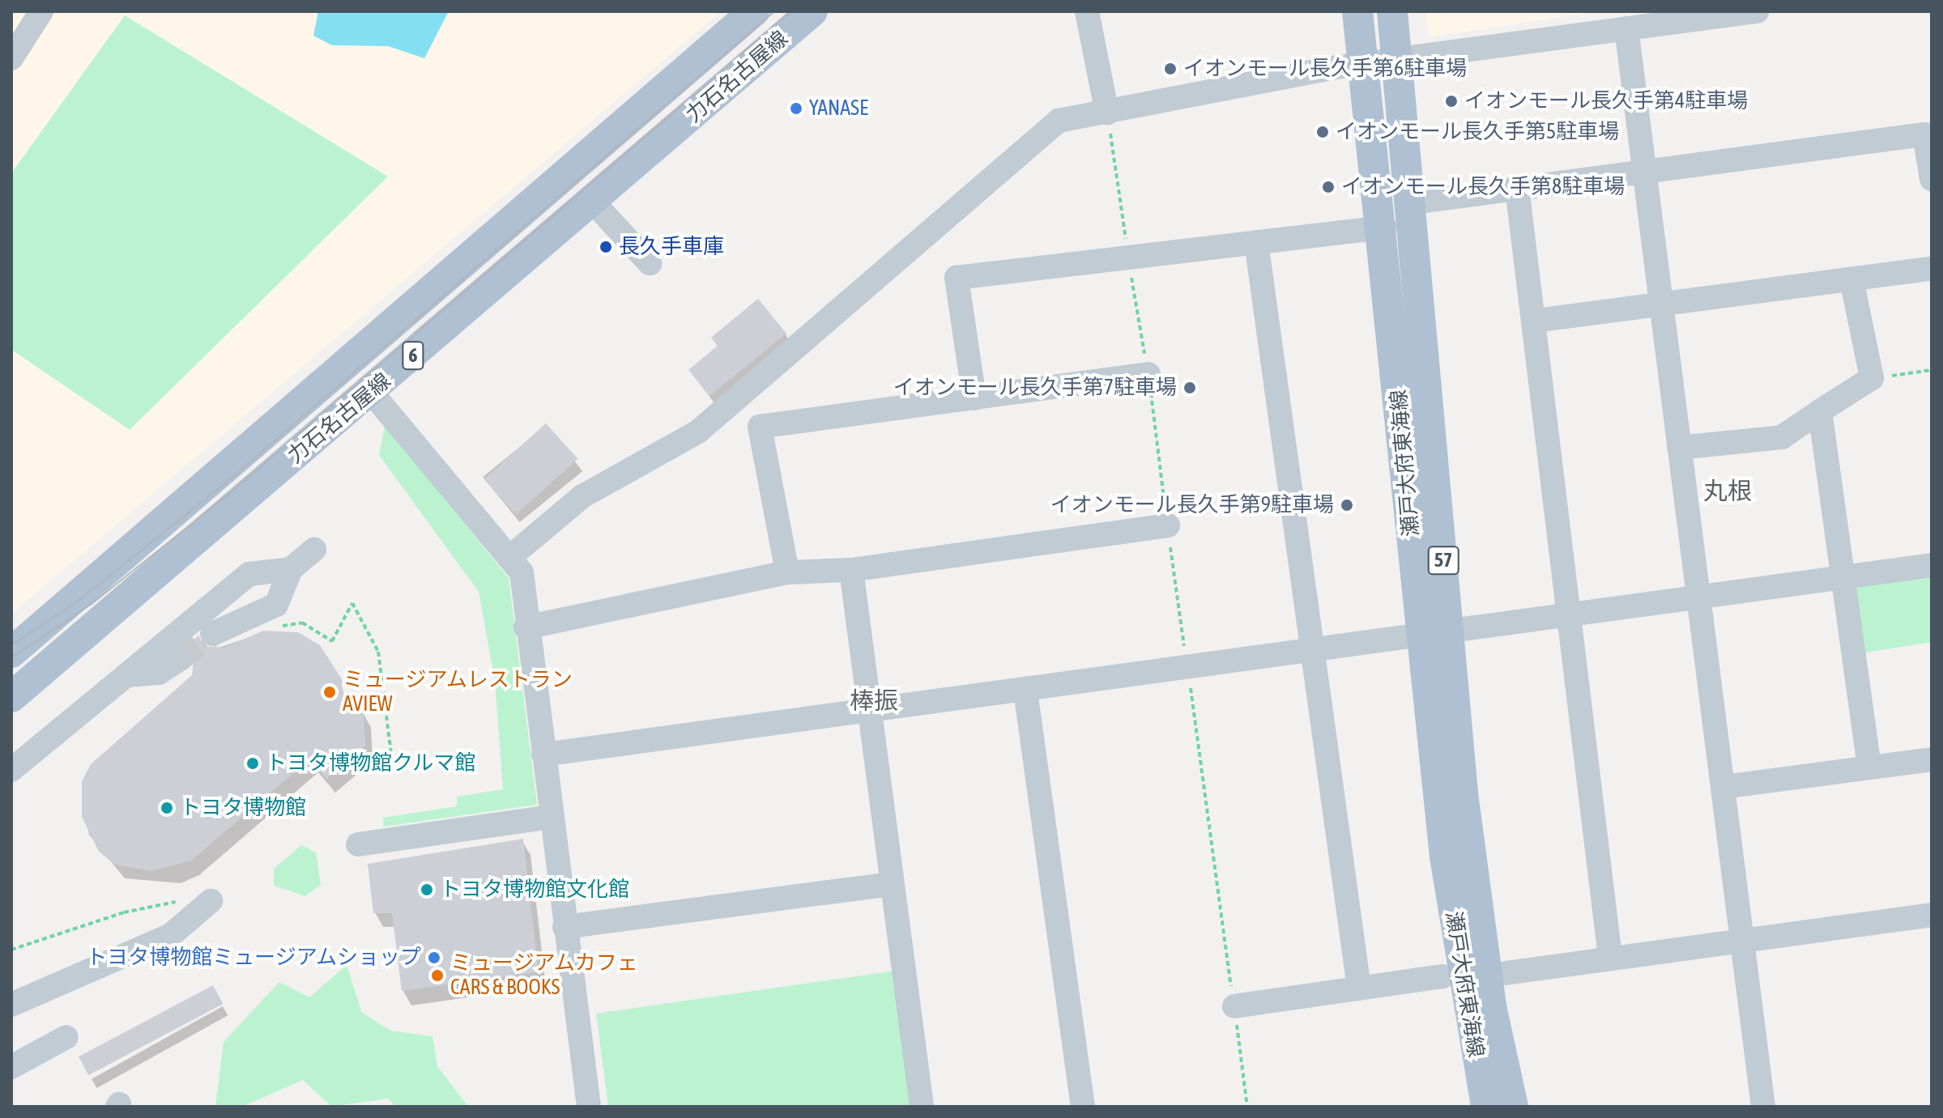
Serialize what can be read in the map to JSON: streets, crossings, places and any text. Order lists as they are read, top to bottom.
{
  "streets": {
    "main road": [
      "力石名古屋線",
      "6",
      "瀬戸大府東海線",
      "57"
    ]
  },
  "districts": ["丸根", "棒振"],
  "places": [
    "イオンモール長久手第6駐車場",
    "イオンモール長久手第4駐車場",
    "YANASE",
    "イオンモール長久手第5駐車場",
    "イオンモール長久手第8駐車場",
    "長久手車庫",
    "イオンモール長久手第7駐車場",
    "イオンモール長久手第9駐車場",
    "ミュージアムレストラン AVIEW",
    "トヨタ博物館クルマ館",
    "トヨタ博物館",
    "トヨタ博物館文化館",
    "トヨタ博物館ミュージアムショップ",
    "ミュージアムカフェ CARS & BOOKS"
  ]
}
